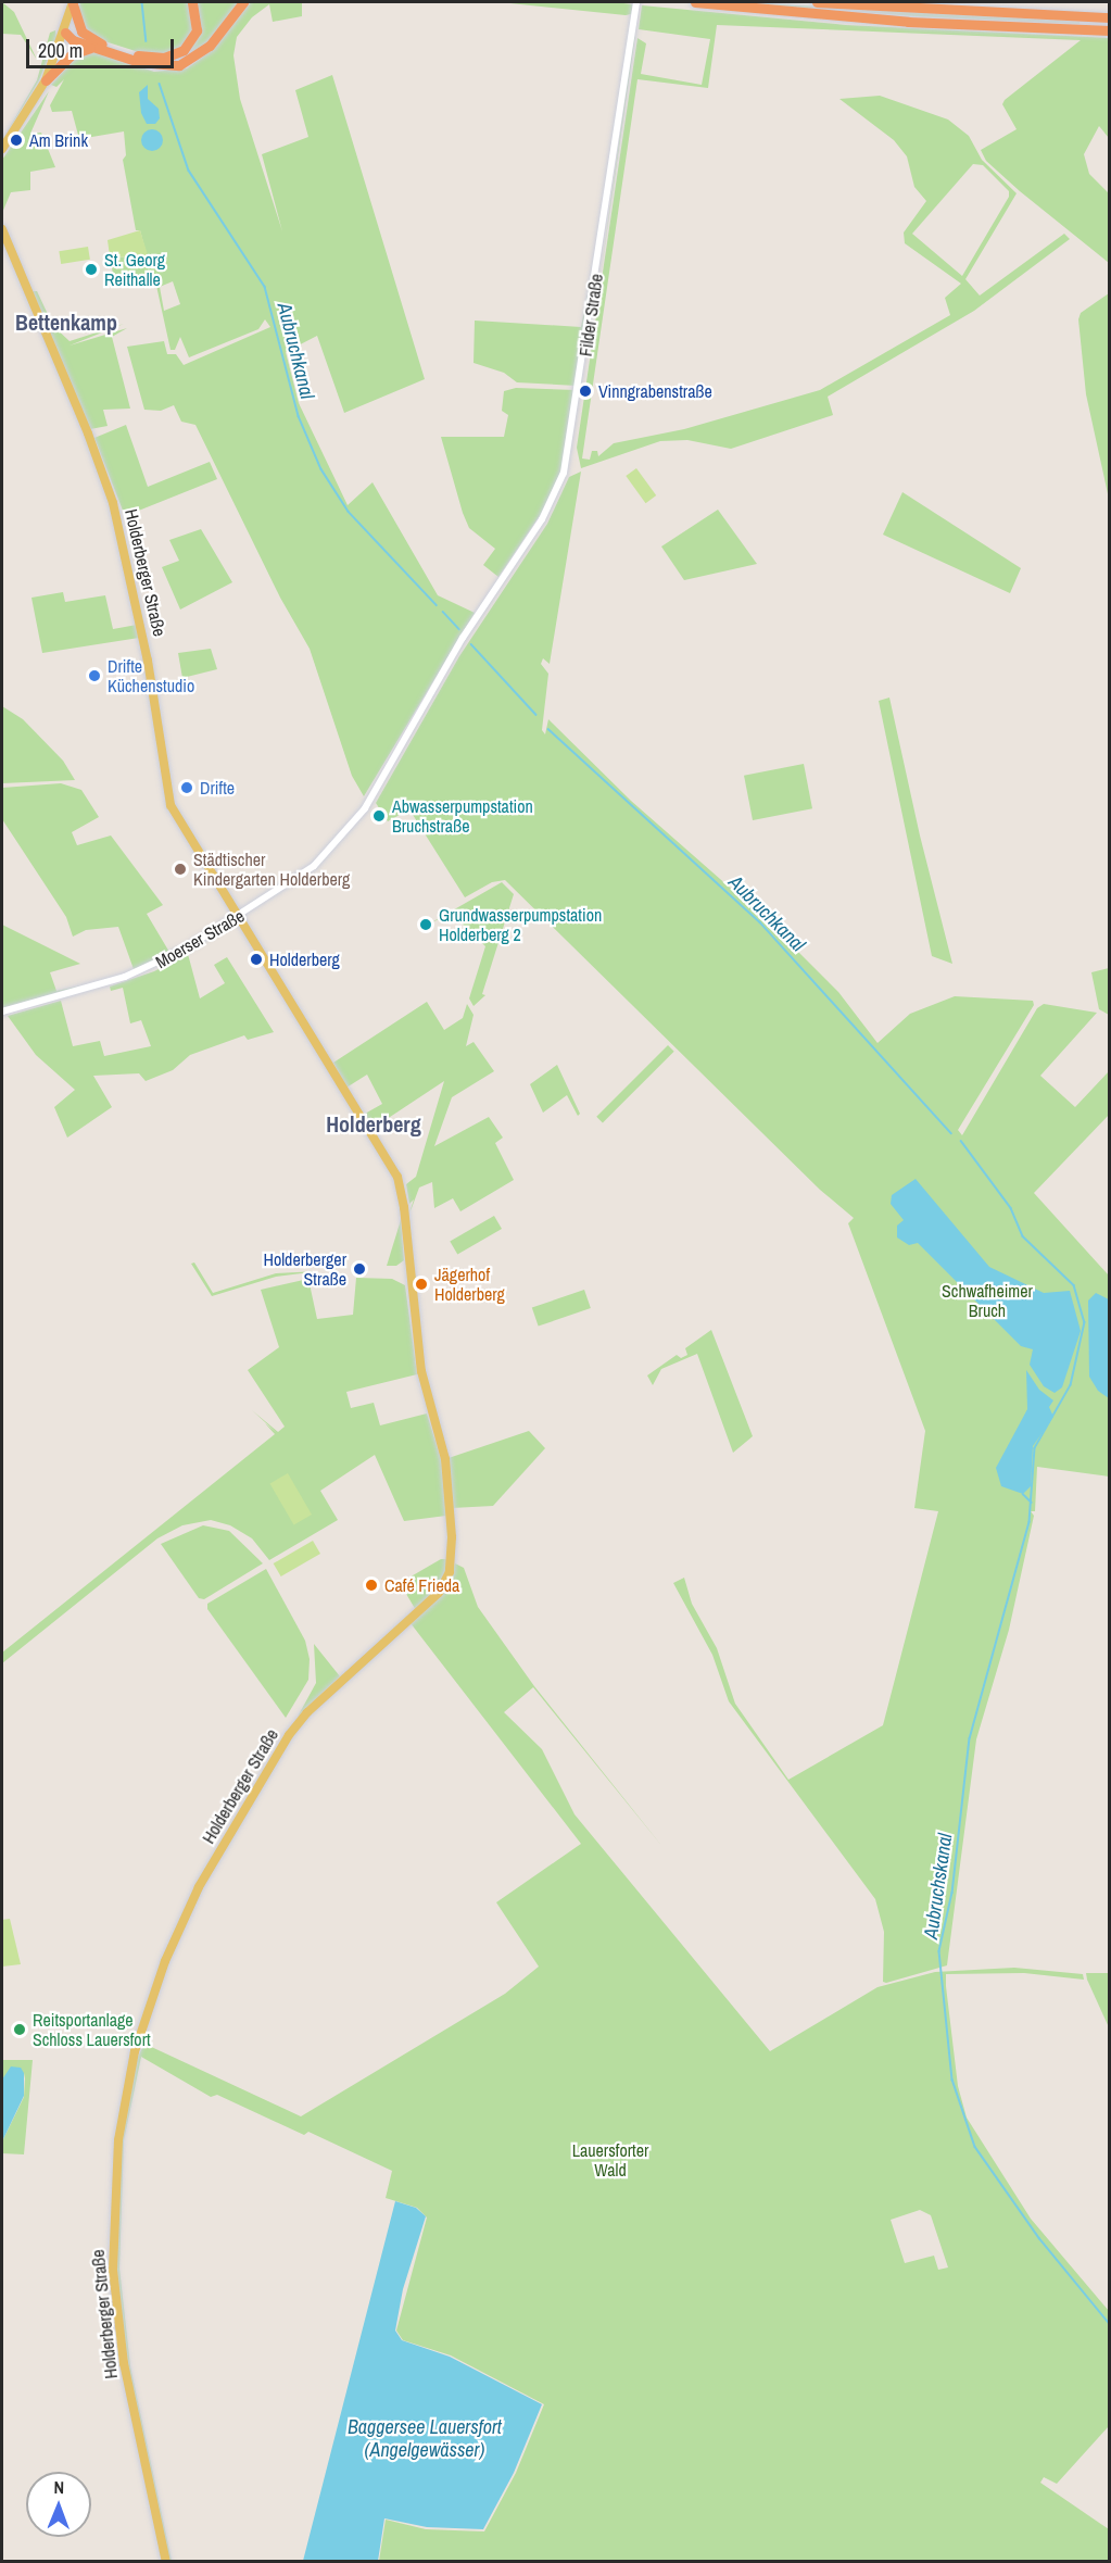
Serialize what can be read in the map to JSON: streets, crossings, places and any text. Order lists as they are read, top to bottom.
{
  "streets": {
    "main road": ["Holderberger Straße"],
    "street": ["Filder Straße", "Moerser Straße"]
  },
  "crossings": [
    ["Filder Straße", "Moerser Straße"],
    ["Holderberger Straße", "Moerser Straße"]
  ],
  "districts": ["Bettenkamp", "Holderberg"],
  "water": ["Aubruchkanal", "Aubruchskanal", "Baggersee Lauersfort (Angelgewässer)"],
  "parks": ["Schwafheimer Bruch", "Lauersforter Wald"],
  "places": [
    "Am Brink",
    "St. Georg Reithalle",
    "Vinngrabenstraße",
    "Drifte Küchenstudio",
    "Drifte",
    "Abwasserpumpstation Bruchstraße",
    "Städtischer Kindergarten Holderberg",
    "Grundwasserpumpstation Holderberg 2",
    "Holderberg",
    "Holderberger Straße",
    "Jägerhof Holderberg",
    "Café Frieda",
    "Reitsportanlage Schloss Lauersfort"
  ],
  "scale_bar": "200 m",
  "north": "top"
}
